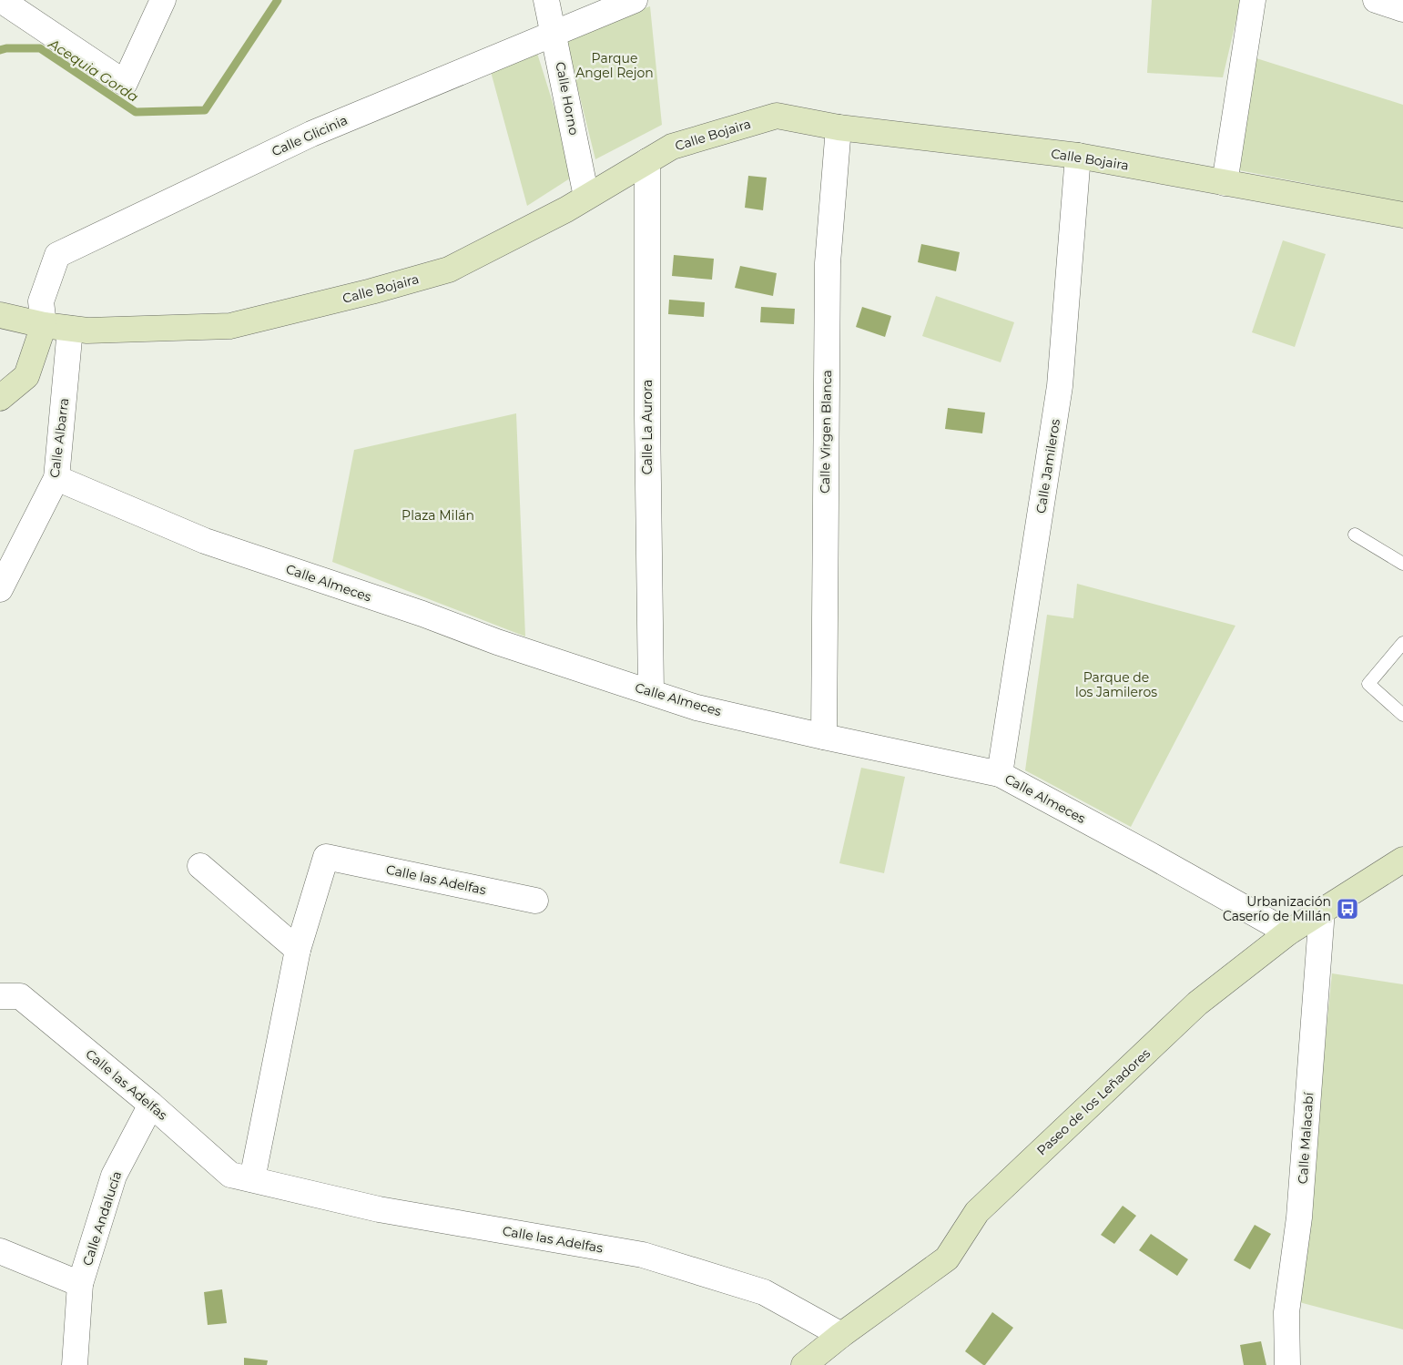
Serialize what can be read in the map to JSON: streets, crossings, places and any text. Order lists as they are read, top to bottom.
{
  "streets": {
    "street": [
      "Calle Horno",
      "Calle Bojaira",
      "Calle Glicinia",
      "Calle La Aurora",
      "Calle Virgen Blanca",
      "Calle Albarra",
      "Calle Jamileros",
      "Calle Almeces",
      "Calle las Adelfas",
      "Paseo de los Leñadores",
      "Calle Malacabí",
      "Calle Andalucía"
    ]
  },
  "crossings": [
    ["Calle Horno", "Calle Bojaira"],
    ["Calle Horno", "Calle Glicinia"],
    ["Calle Bojaira", "Calle Glicinia"],
    ["Calle Bojaira", "Calle La Aurora"],
    ["Calle Bojaira", "Calle Virgen Blanca"],
    ["Calle Bojaira", "Calle Albarra"],
    ["Calle Bojaira", "Calle Jamileros"],
    ["Calle La Aurora", "Calle Almeces"],
    ["Calle Virgen Blanca", "Calle Almeces"],
    ["Calle Albarra", "Calle Almeces"],
    ["Calle Jamileros", "Calle Almeces"],
    ["Calle Almeces", "Paseo de los Leñadores"],
    ["Calle las Adelfas", "Paseo de los Leñadores"],
    ["Calle las Adelfas", "Calle Andalucía"],
    ["Paseo de los Leñadores", "Calle Malacabí"]
  ],
  "water": ["Acequia Gorda"],
  "parks": ["Parque Angel Rejon", "Plaza Milán", "Parque de los Jamileros"],
  "places": {
    "bus stop": ["Urbanización Caserío de Millán"]
  }
}
